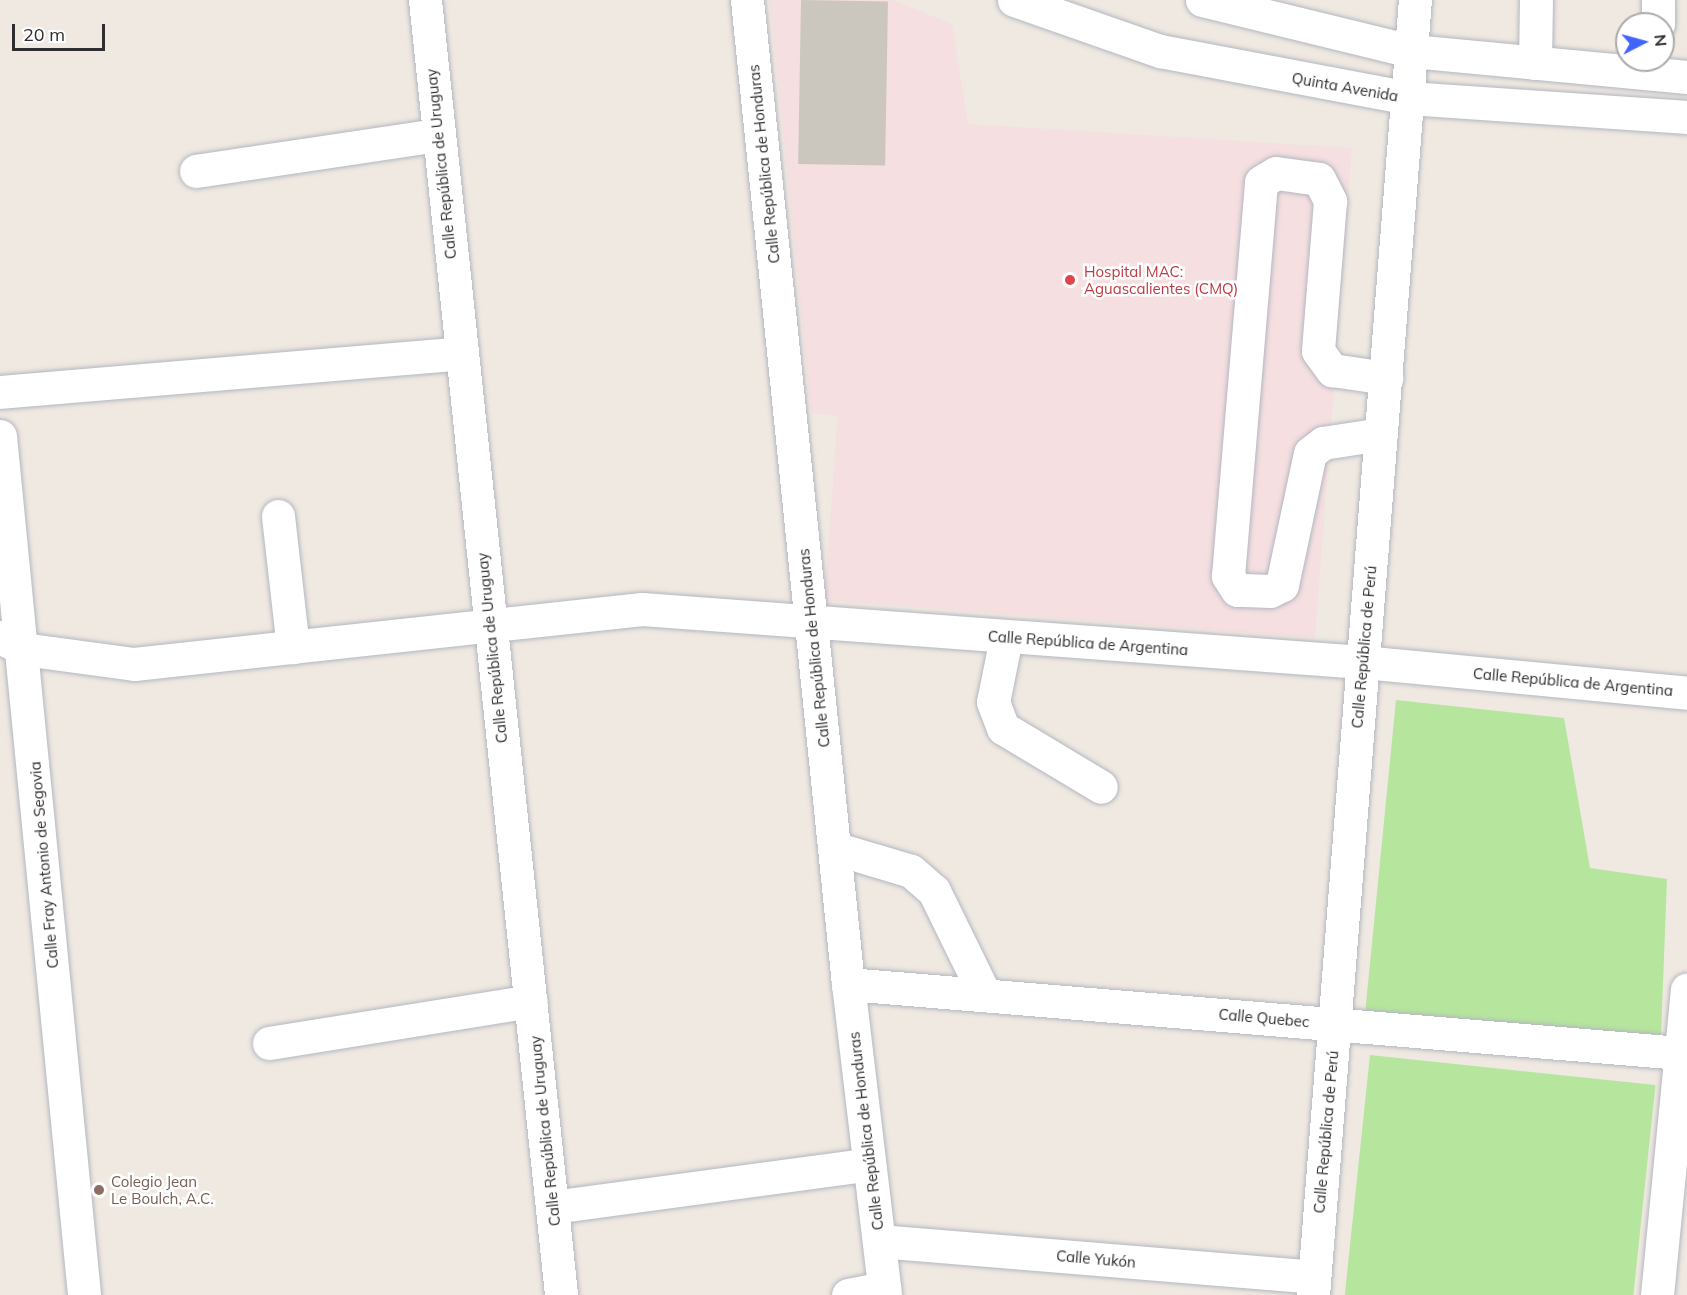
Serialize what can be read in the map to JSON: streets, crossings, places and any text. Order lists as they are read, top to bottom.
{
  "streets": {
    "street": [
      "Quinta Avenida",
      "Calle República de Uruguay",
      "Calle República de Honduras",
      "Calle República de Argentina",
      "Calle República de Perú",
      "Calle Fray Antonio de Segovia",
      "Calle Quebec",
      "Calle Yukón"
    ]
  },
  "crossings": [
    ["Quinta Avenida", "Calle República de Perú"],
    ["Calle República de Uruguay", "Calle República de Argentina"],
    ["Calle República de Honduras", "Calle República de Argentina"],
    ["Calle República de Honduras", "Calle Quebec"],
    ["Calle República de Honduras", "Calle Yukón"],
    ["Calle República de Argentina", "Calle República de Perú"],
    ["Calle República de Argentina", "Calle Fray Antonio de Segovia"],
    ["Calle República de Perú", "Calle Quebec"],
    ["Calle República de Perú", "Calle Yukón"]
  ],
  "places": ["Hospital MAC: Aguascalientes (CMQ)", "Colegio Jean Le Boulch, A.C."],
  "scale_bar": "20 m",
  "north": "right"
}
